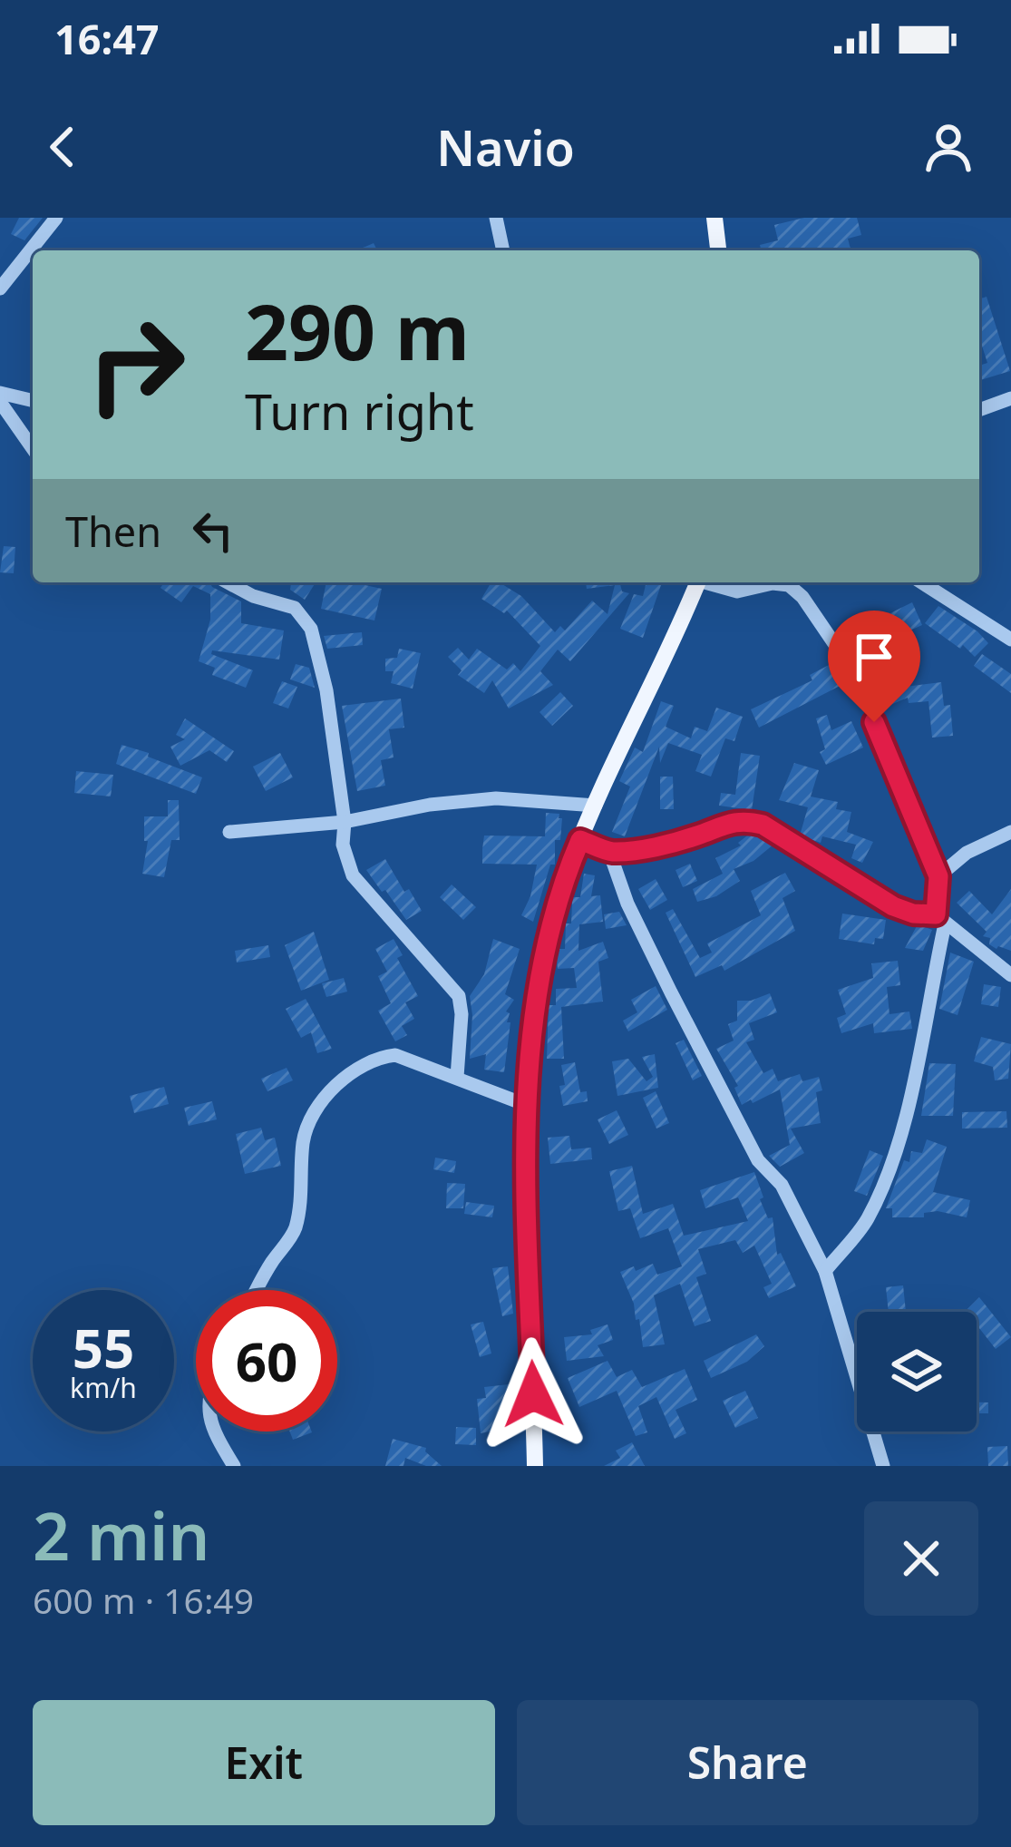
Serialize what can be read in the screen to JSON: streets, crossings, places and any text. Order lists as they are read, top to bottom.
{
  "page": {
    "status": "16:47",
    "header": "Navio",
    "turn": ["290 m", "Turn right"],
    "then": "Then",
    "speed": "55 km/h",
    "limit": "60",
    "heading": ["2 min", "600 m · 16:49"],
    "buttons": ["Exit", "Share"]
  }
}
